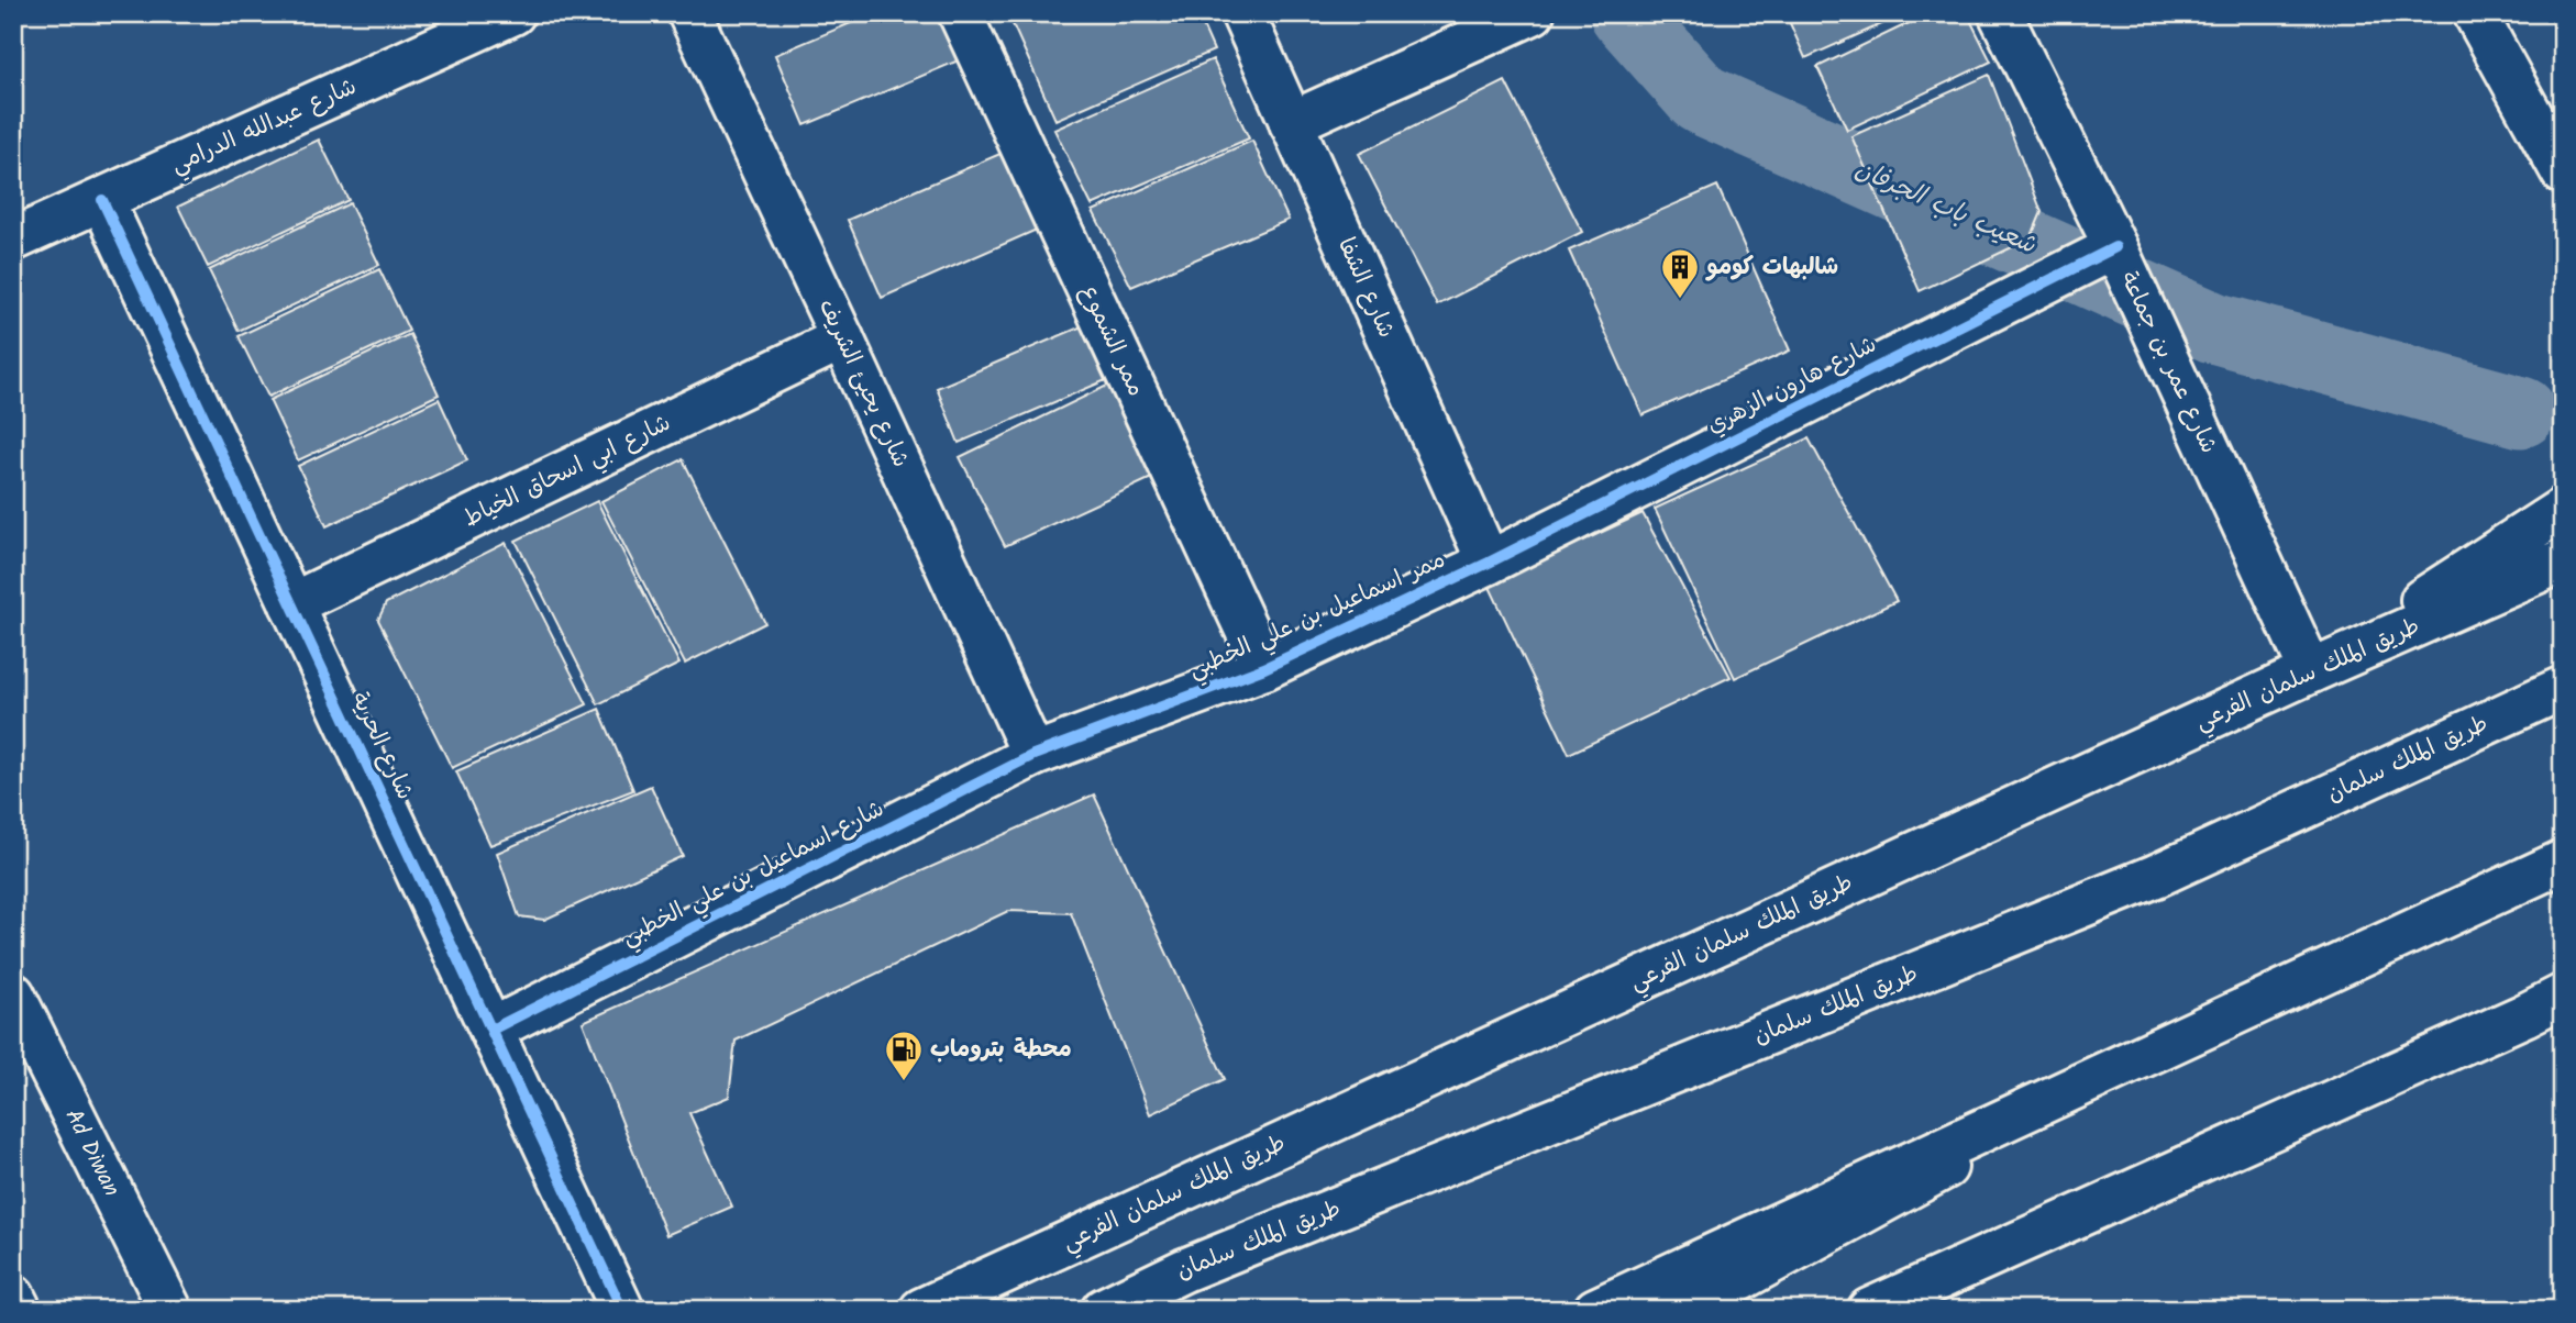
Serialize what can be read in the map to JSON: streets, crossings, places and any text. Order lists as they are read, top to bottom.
{
  "streets": {
    "main road": [
      "شارع عبدالله الدرامي",
      "شارع الشفا",
      "ممر الشموع",
      "شارع عمر بن جماعة",
      "شارع يحيئ الشريف",
      "شارع هارون الزهري",
      "شارع ابي اسحاق الخياط",
      "ممر اسماعيل بن علي الخطبي",
      "طريق الملك سلمان الفرعي",
      "شارع الحرية",
      "طريق الملك سلمان",
      "شارع اسماعيل بن علي الخطبي",
      "Ad Diwan"
    ]
  },
  "crossings": [
    ["شارع عبدالله الدرامي", "شارع الحرية"],
    ["شارع الشفا", "شارع هارون الزهري"],
    ["شارع الشفا", "ممر اسماعيل بن علي الخطبي"],
    ["ممر الشموع", "ممر اسماعيل بن علي الخطبي"],
    ["شارع عمر بن جماعة", "شارع هارون الزهري"],
    ["شارع عمر بن جماعة", "طريق الملك سلمان الفرعي"],
    ["شارع يحيئ الشريف", "شارع ابي اسحاق الخياط"],
    ["شارع يحيئ الشريف", "ممر اسماعيل بن علي الخطبي"],
    ["شارع يحيئ الشريف", "شارع اسماعيل بن علي الخطبي"],
    ["شارع هارون الزهري", "ممر اسماعيل بن علي الخطبي"],
    ["شارع ابي اسحاق الخياط", "شارع الحرية"],
    ["ممر اسماعيل بن علي الخطبي", "شارع اسماعيل بن علي الخطبي"],
    ["شارع الحرية", "شارع اسماعيل بن علي الخطبي"]
  ],
  "water": ["شعيب باب الجرفان"],
  "places": {
    "building": ["شالبهات كومو"],
    "fuel station": ["محطة بتروماب"]
  }
}
